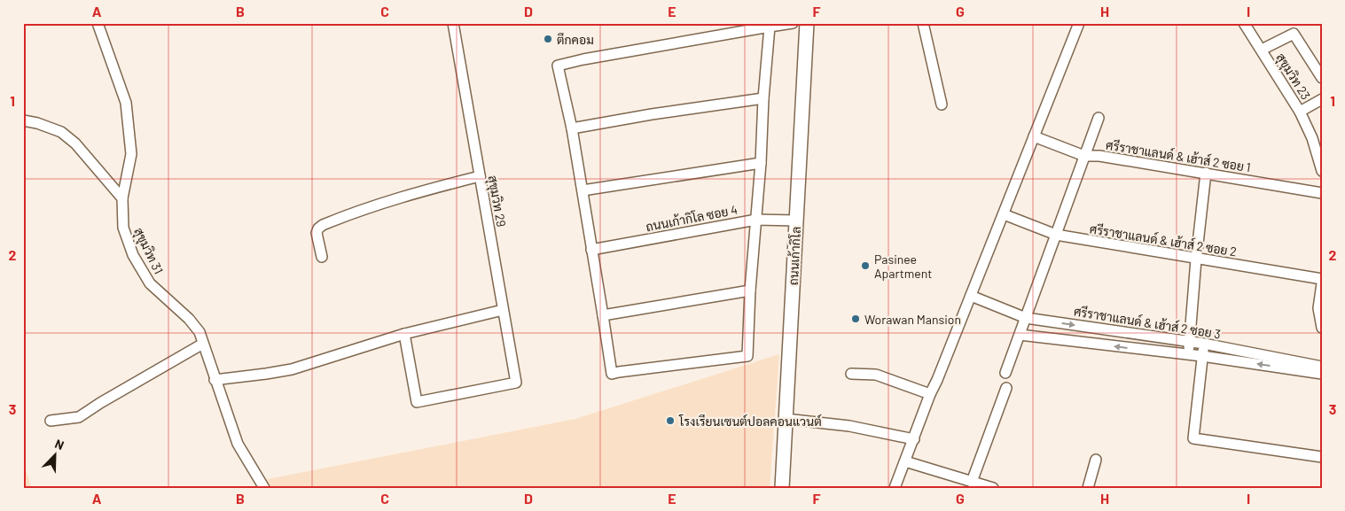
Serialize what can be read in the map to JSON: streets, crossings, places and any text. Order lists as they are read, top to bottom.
{
  "streets": {
    "main road": ["ถนนเก้ากิโล"],
    "street": [
      "สุขุมวิท 23",
      "ศรีราชาแลนด์ & เฮ้าส์ 2 ซอย 1",
      "สุขุมวิท 29",
      "ถนนเก้ากิโล ซอย 4",
      "ศรีราชาแลนด์ & เฮ้าส์ 2 ซอย 2",
      "สุขุมวิท 31",
      "ศรีราชาแลนด์ & เฮ้าส์ 2 ซอย 3"
    ]
  },
  "crossings": [
    ["ถนนเก้ากิโล ซอย 4", "ถนนเก้ากิโล"]
  ],
  "places": [
    "ตึกคอม",
    "Pasinee Apartment",
    "Worawan Mansion",
    "โรงเรียนเซนต์ปอลคอนแวนต์"
  ],
  "north": "top right",
  "grid": {
    "columns": [
      "A",
      "B",
      "C",
      "D",
      "E",
      "F",
      "G",
      "H",
      "I"
    ],
    "rows": ["1", "2", "3"]
  }
}
